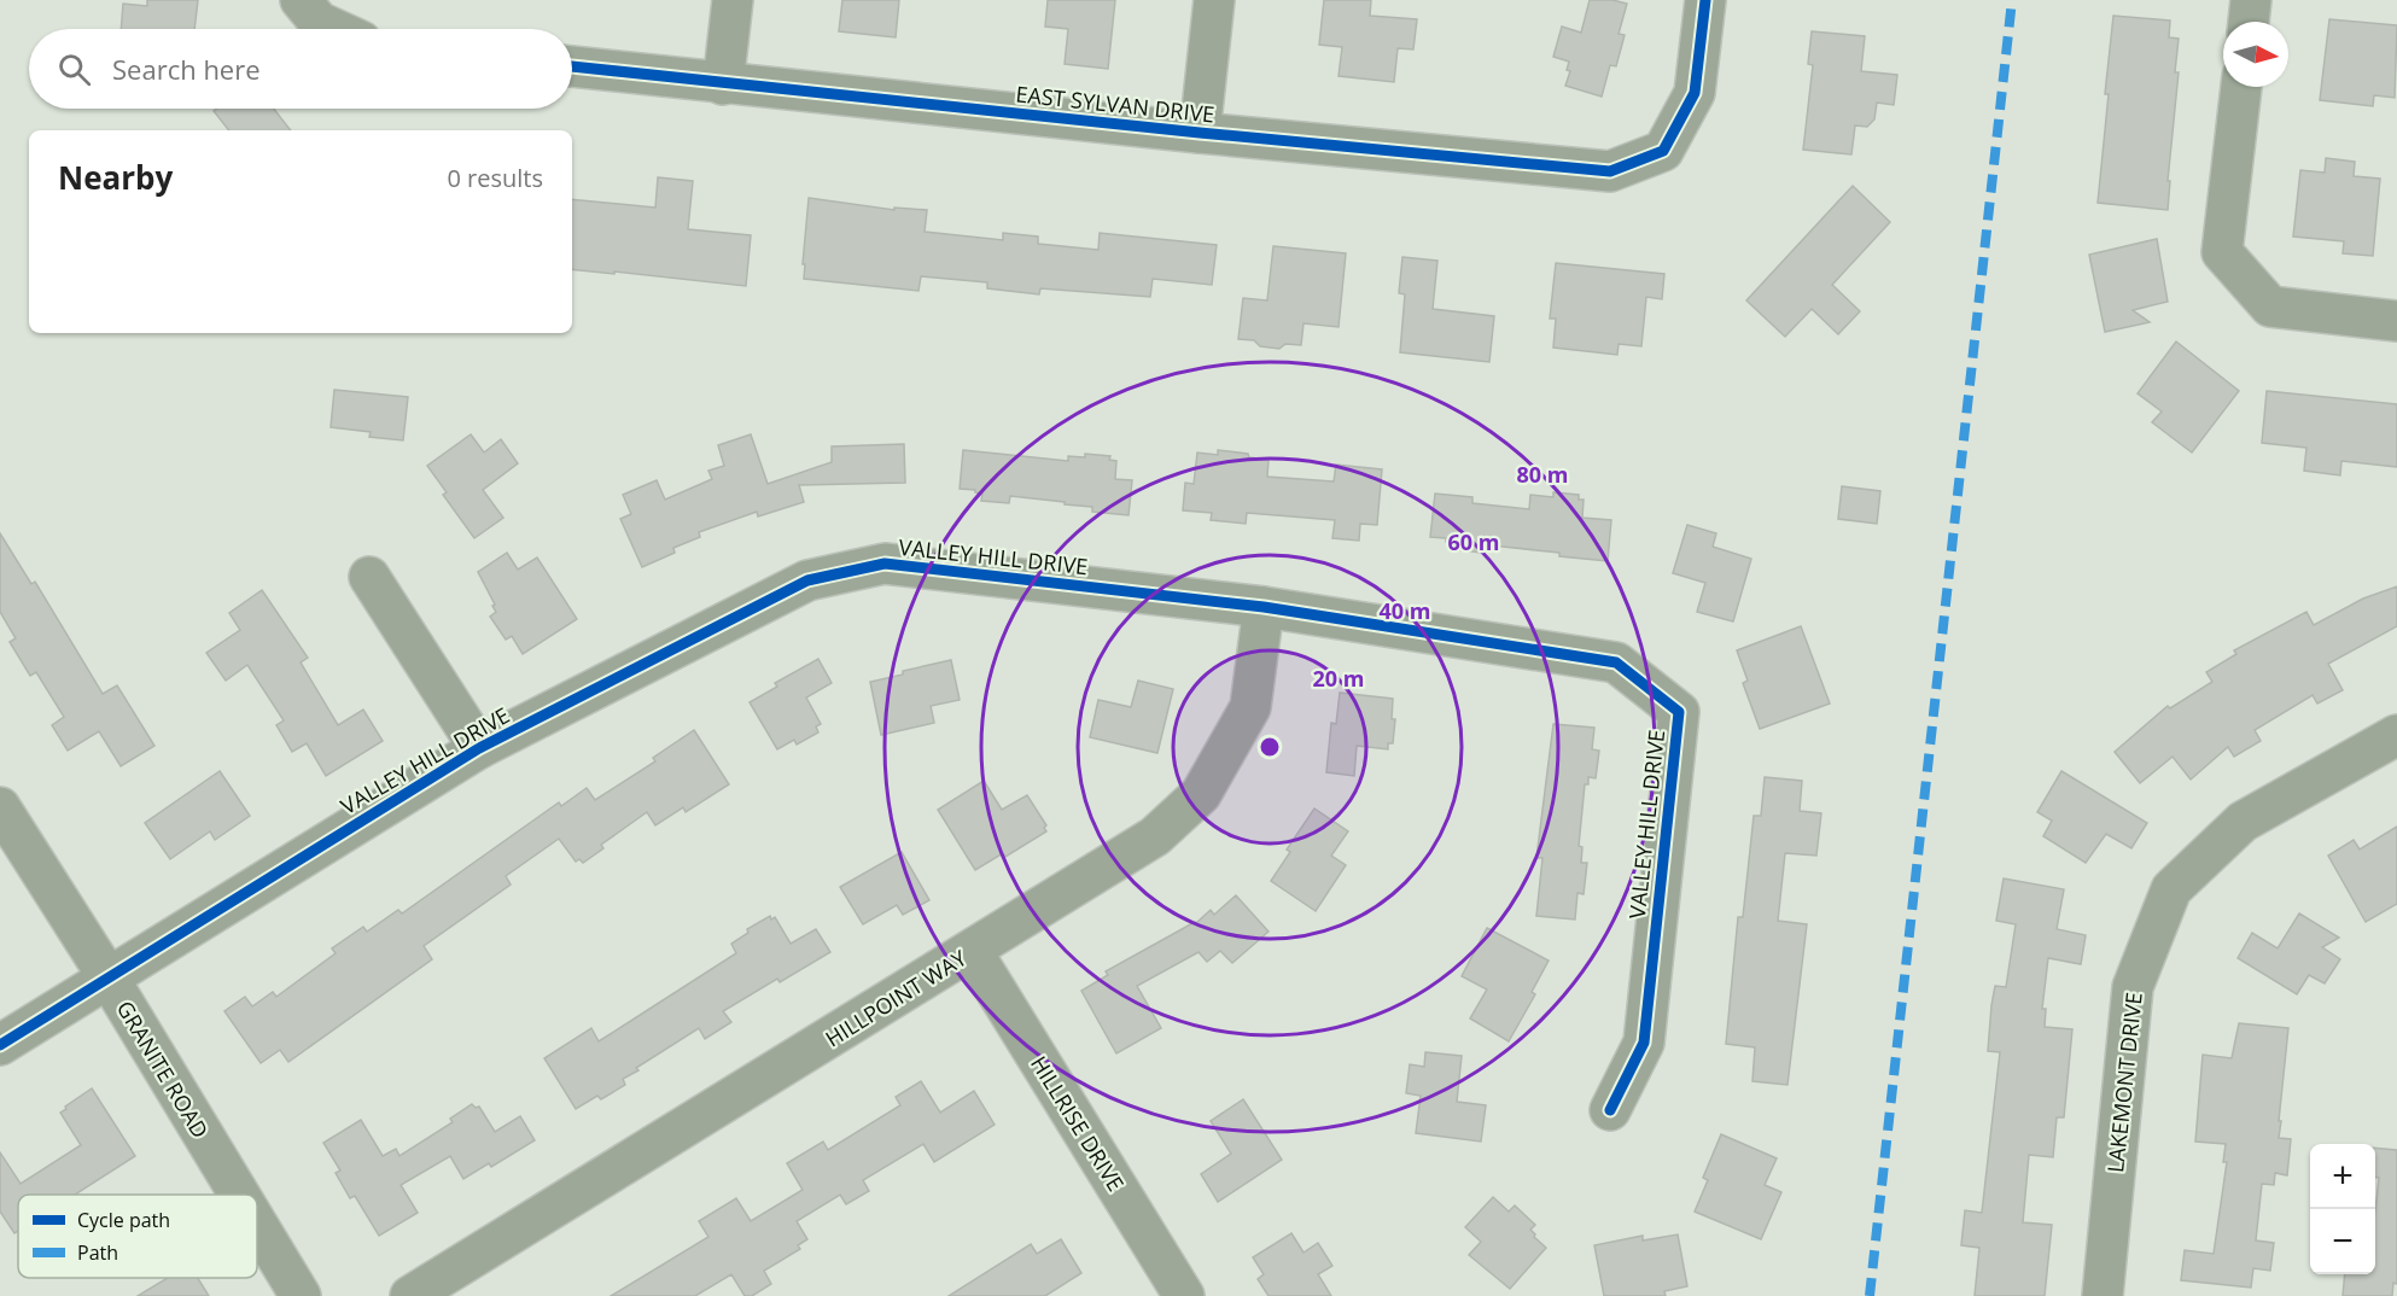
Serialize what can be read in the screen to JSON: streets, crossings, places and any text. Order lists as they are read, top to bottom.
{
  "streets": {
    "street": [
      "EAST SYLVAN DRIVE",
      "VALLEY HILL DRIVE",
      "HILLPOINT WAY",
      "GRANITE ROAD",
      "LAKEMONT DRIVE",
      "HILLRISE DRIVE"
    ]
  },
  "crossings": [
    ["VALLEY HILL DRIVE", "HILLPOINT WAY"],
    ["VALLEY HILL DRIVE", "GRANITE ROAD"],
    ["HILLPOINT WAY", "HILLRISE DRIVE"]
  ],
  "legend": ["Cycle path", "Path"],
  "north": "right",
  "page": {
    "search": "Search here",
    "heading": ["Nearby", "0 results"],
    "map_buttons": ["+", "−"]
  },
  "rings": [
    "80 m",
    "60 m",
    "40 m",
    "20 m"
  ]
}
